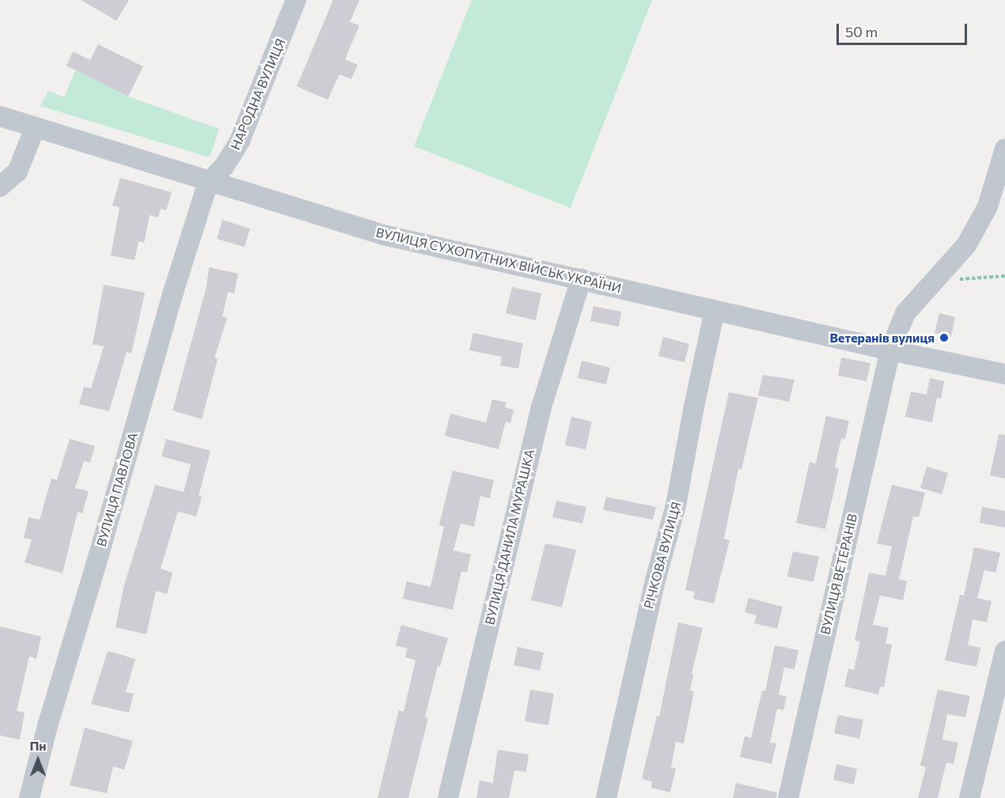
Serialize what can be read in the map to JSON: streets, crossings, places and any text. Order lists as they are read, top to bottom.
{
  "streets": {
    "street": [
      "НАРОДНА ВУЛИЦЯ",
      "ВУЛИЦЯ СУХОПУТНИХ ВІЙСЬК УКРАЇНИ",
      "ВУЛИЦЯ ПАВЛОВА",
      "ВУЛИЦЯ ДАНИЛА МУРАШКА",
      "РІЧКОВА ВУЛИЦЯ",
      "ВУЛИЦЯ ВЕТЕРАНІВ"
    ]
  },
  "crossings": [
    ["НАРОДНА ВУЛИЦЯ", "ВУЛИЦЯ СУХОПУТНИХ ВІЙСЬК УКРАЇНИ"],
    ["НАРОДНА ВУЛИЦЯ", "ВУЛИЦЯ ПАВЛОВА"],
    ["ВУЛИЦЯ СУХОПУТНИХ ВІЙСЬК УКРАЇНИ", "ВУЛИЦЯ ПАВЛОВА"],
    ["ВУЛИЦЯ СУХОПУТНИХ ВІЙСЬК УКРАЇНИ", "ВУЛИЦЯ ДАНИЛА МУРАШКА"],
    ["ВУЛИЦЯ СУХОПУТНИХ ВІЙСЬК УКРАЇНИ", "РІЧКОВА ВУЛИЦЯ"],
    ["ВУЛИЦЯ СУХОПУТНИХ ВІЙСЬК УКРАЇНИ", "ВУЛИЦЯ ВЕТЕРАНІВ"]
  ],
  "places": ["Ветеранів вулиця"],
  "scale_bar": "50 m",
  "north": "top"
}
